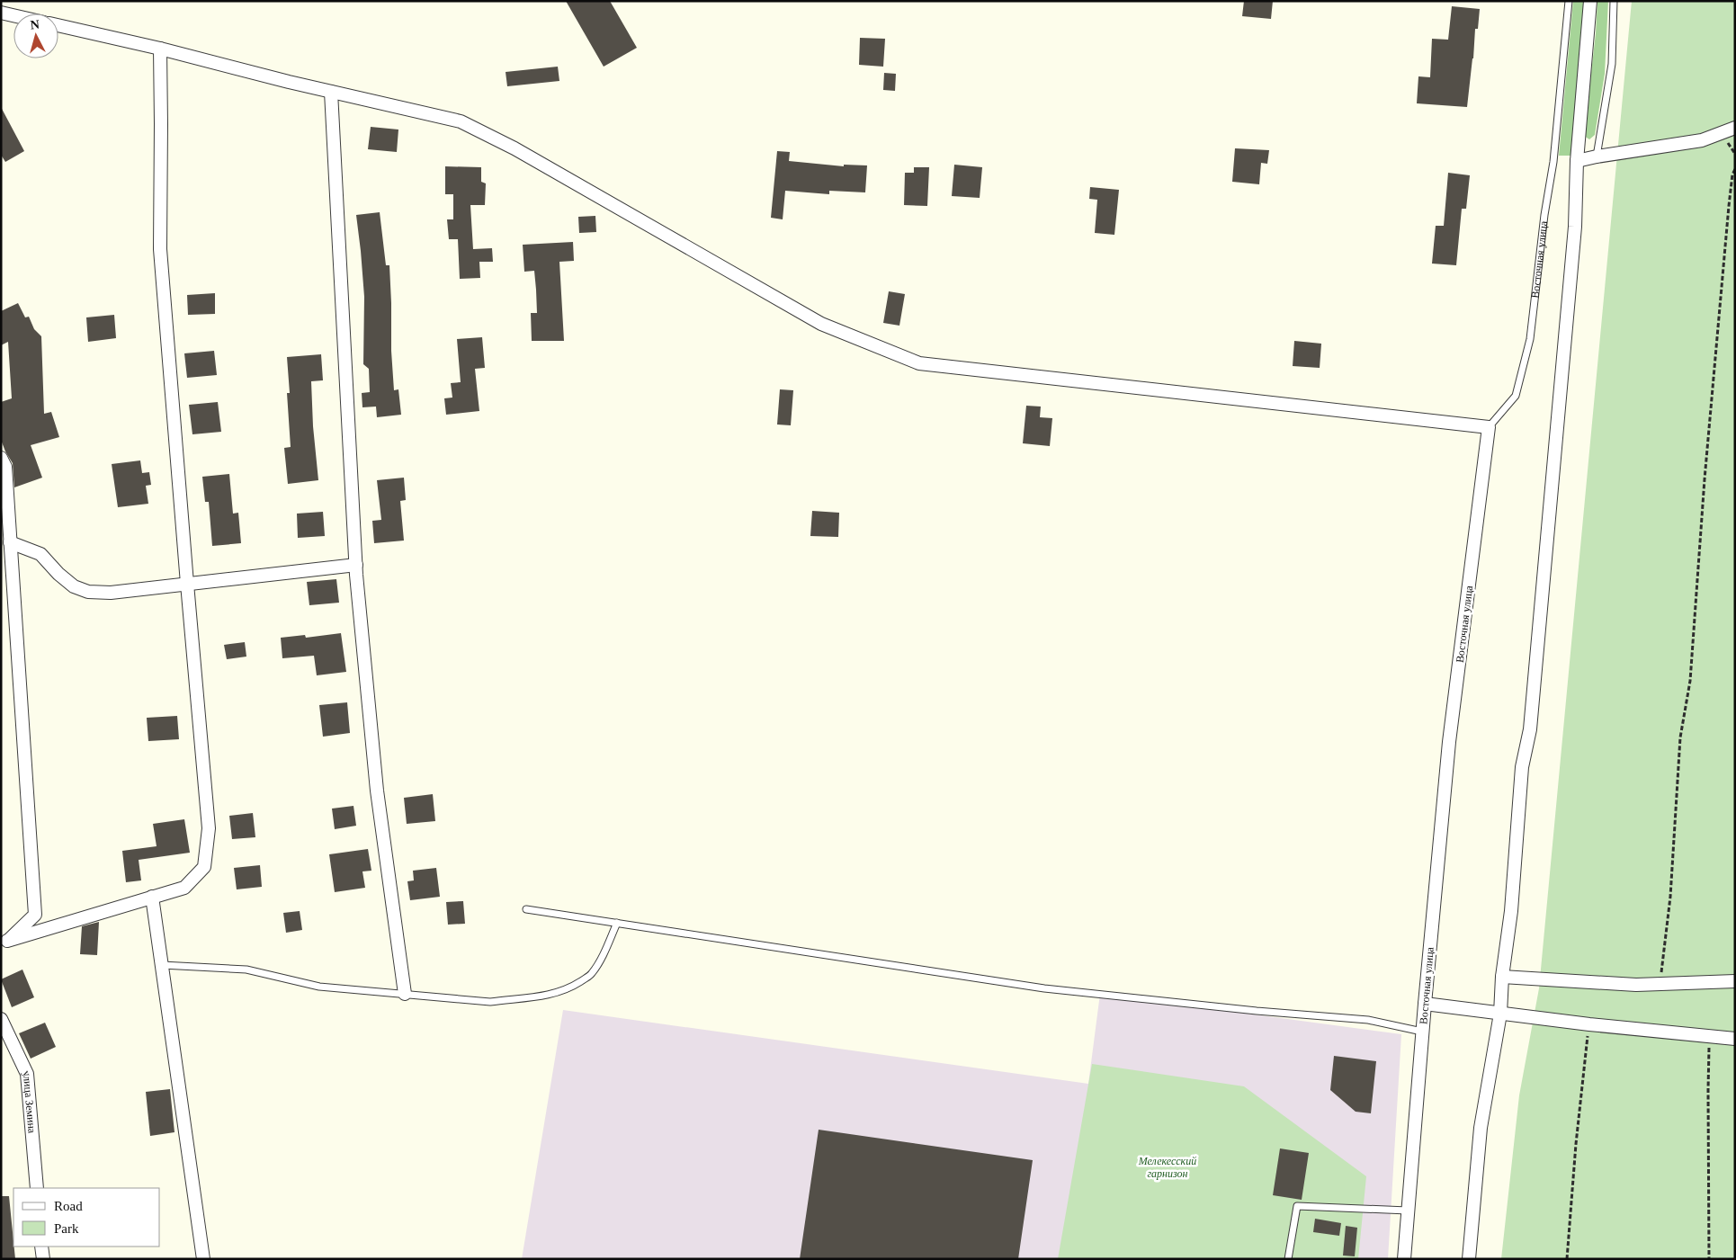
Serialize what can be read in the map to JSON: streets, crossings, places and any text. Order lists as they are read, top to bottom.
{
  "streets": {
    "street": ["Восточная улица", "улица Земина"]
  },
  "parks": ["Мелекесский гарнизон"],
  "legend": ["Road", "Park"],
  "north": "top"
}
